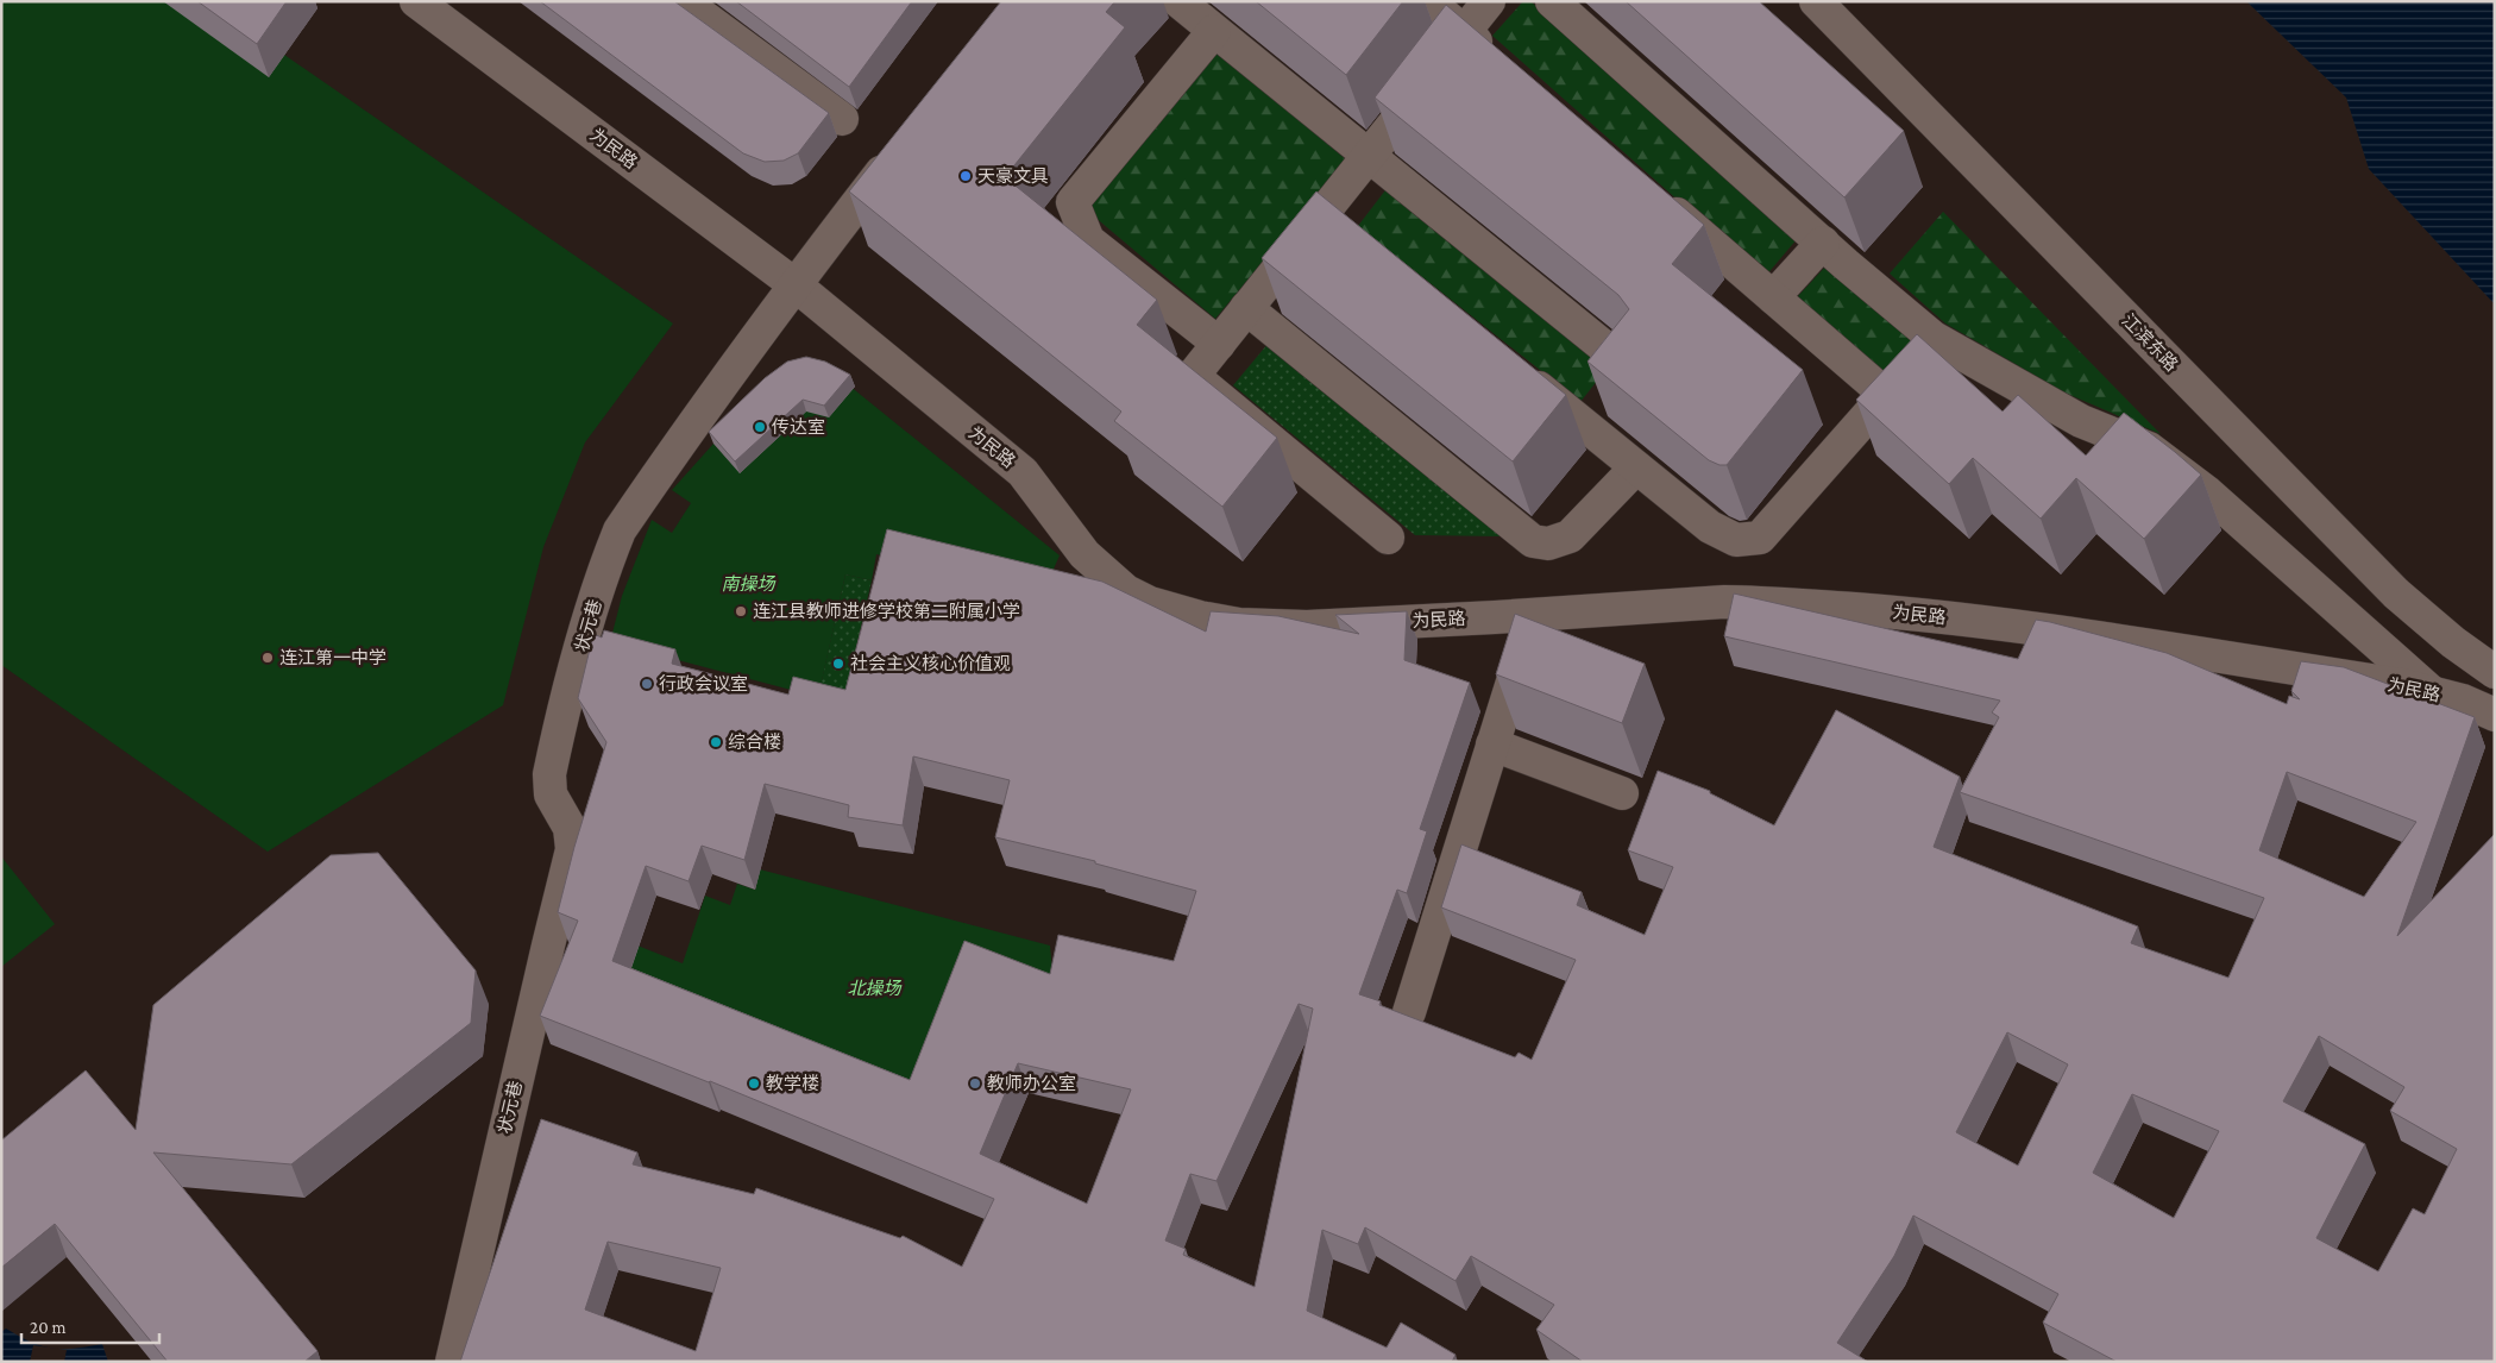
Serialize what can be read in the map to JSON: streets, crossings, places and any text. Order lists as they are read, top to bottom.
{
  "streets": {
    "street": ["为民路", "江滨东路", "状元巷"]
  },
  "crossings": [
    ["为民路", "状元巷"]
  ],
  "parks": ["南操场", "北操场"],
  "places": [
    "天豪文具",
    "传达室",
    "连江县教师进修学校第二附属小学",
    "连江第一中学",
    "社会主义核心价值观",
    "行政会议室",
    "综合楼",
    "教学楼",
    "教师办公室"
  ],
  "scale_bar": "20 m"
}
